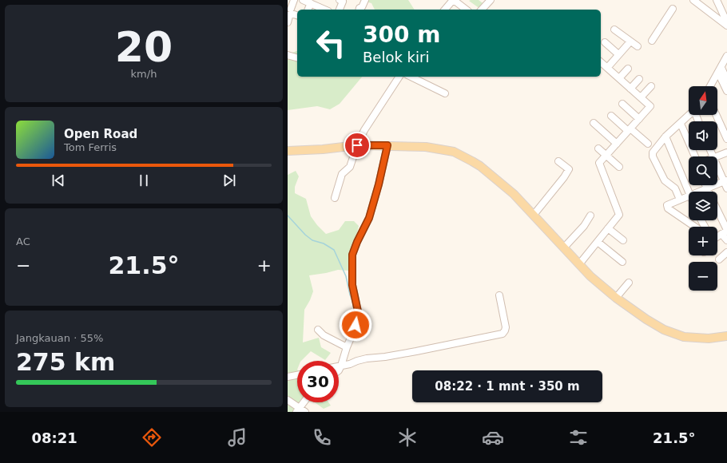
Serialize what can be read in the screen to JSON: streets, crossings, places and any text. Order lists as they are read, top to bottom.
{
  "north": "top",
  "page": {
    "tile": [
      ["20", "km/h"],
      "AC",
      ["Jangkauan · 55%", "275 km"]
    ],
    "turn": ["300 m", "Belok kiri"],
    "map_buttons": ["+", "−"],
    "song": ["Open Road", "Tom Ferris"],
    "heat": ["−", "21.5°", "+"],
    "limit": "30",
    "trip": "08:22 · 1 mnt · 350 m",
    "tabs": ["08:21", "21.5°"]
  }
}
